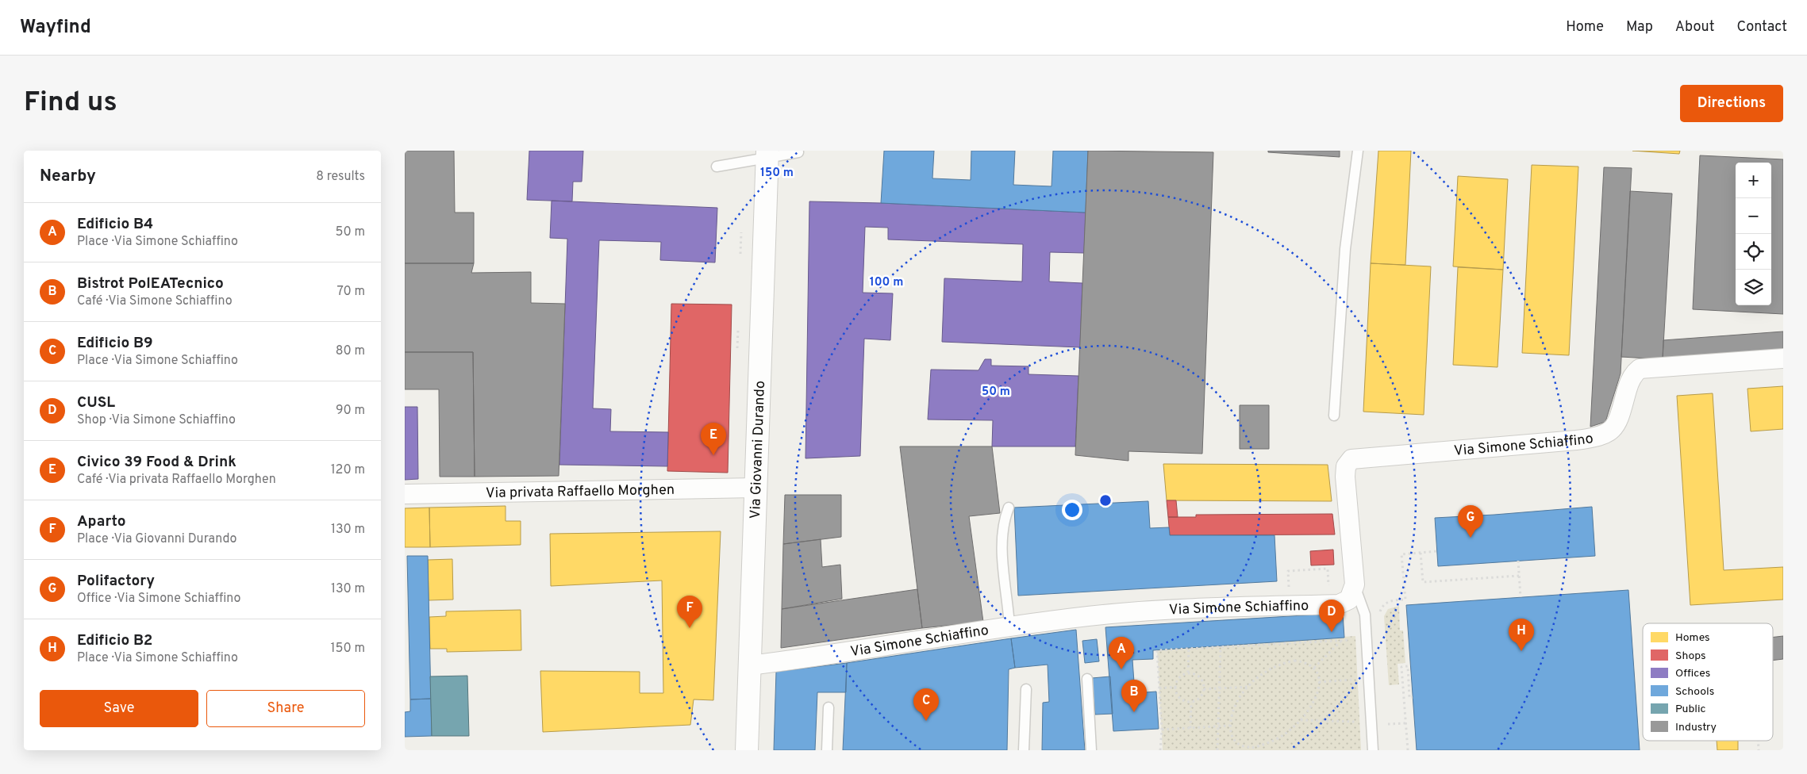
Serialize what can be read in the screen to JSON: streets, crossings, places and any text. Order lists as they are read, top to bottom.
{
  "streets": {
    "street": ["Via Simone Schiaffino", "Via Giovanni Durando", "Via privata Raffaello Morghen"]
  },
  "crossings": [
    ["Via Simone Schiaffino", "Via Giovanni Durando"],
    ["Via Giovanni Durando", "Via privata Raffaello Morghen"]
  ],
  "legend": [
    "Homes",
    "Shops",
    "Offices",
    "Schools",
    "Public",
    "Industry"
  ],
  "page": {
    "header": "Wayfind",
    "nav": [
      "Home",
      "Map",
      "About",
      "Contact"
    ],
    "buttons": [
      "Directions",
      ["Save", "Share"]
    ],
    "title": "Find us",
    "heading": ["Nearby", "8 results"],
    "map_buttons": ["+", "−"],
    "list": [
      {
        "mark": "A",
        "name": "Edificio B4",
        "note": "Place · Via Simone Schiaffino",
        "value": "50 m"
      },
      {
        "mark": "B",
        "name": "Bistrot PolEATecnico",
        "note": "Café · Via Simone Schiaffino",
        "value": "70 m"
      },
      {
        "mark": "C",
        "name": "Edificio B9",
        "note": "Place · Via Simone Schiaffino",
        "value": "80 m"
      },
      {
        "mark": "D",
        "name": "CUSL",
        "note": "Shop · Via Simone Schiaffino",
        "value": "90 m"
      },
      {
        "mark": "E",
        "name": "Civico 39 Food & Drink",
        "note": "Café · Via privata Raffaello Morghen",
        "value": "120 m"
      },
      {
        "mark": "F",
        "name": "Aparto",
        "note": "Place · Via Giovanni Durando",
        "value": "130 m"
      },
      {
        "mark": "G",
        "name": "Polifactory",
        "note": "Office · Via Simone Schiaffino",
        "value": "130 m"
      },
      {
        "mark": "H",
        "name": "Edificio B2",
        "note": "Place · Via Simone Schiaffino",
        "value": "150 m"
      }
    ],
    "pins": [
      "E",
      "G",
      "F",
      "D",
      "H",
      "A",
      "B",
      "C"
    ]
  },
  "rings": ["150 m", "100 m", "50 m"]
}
